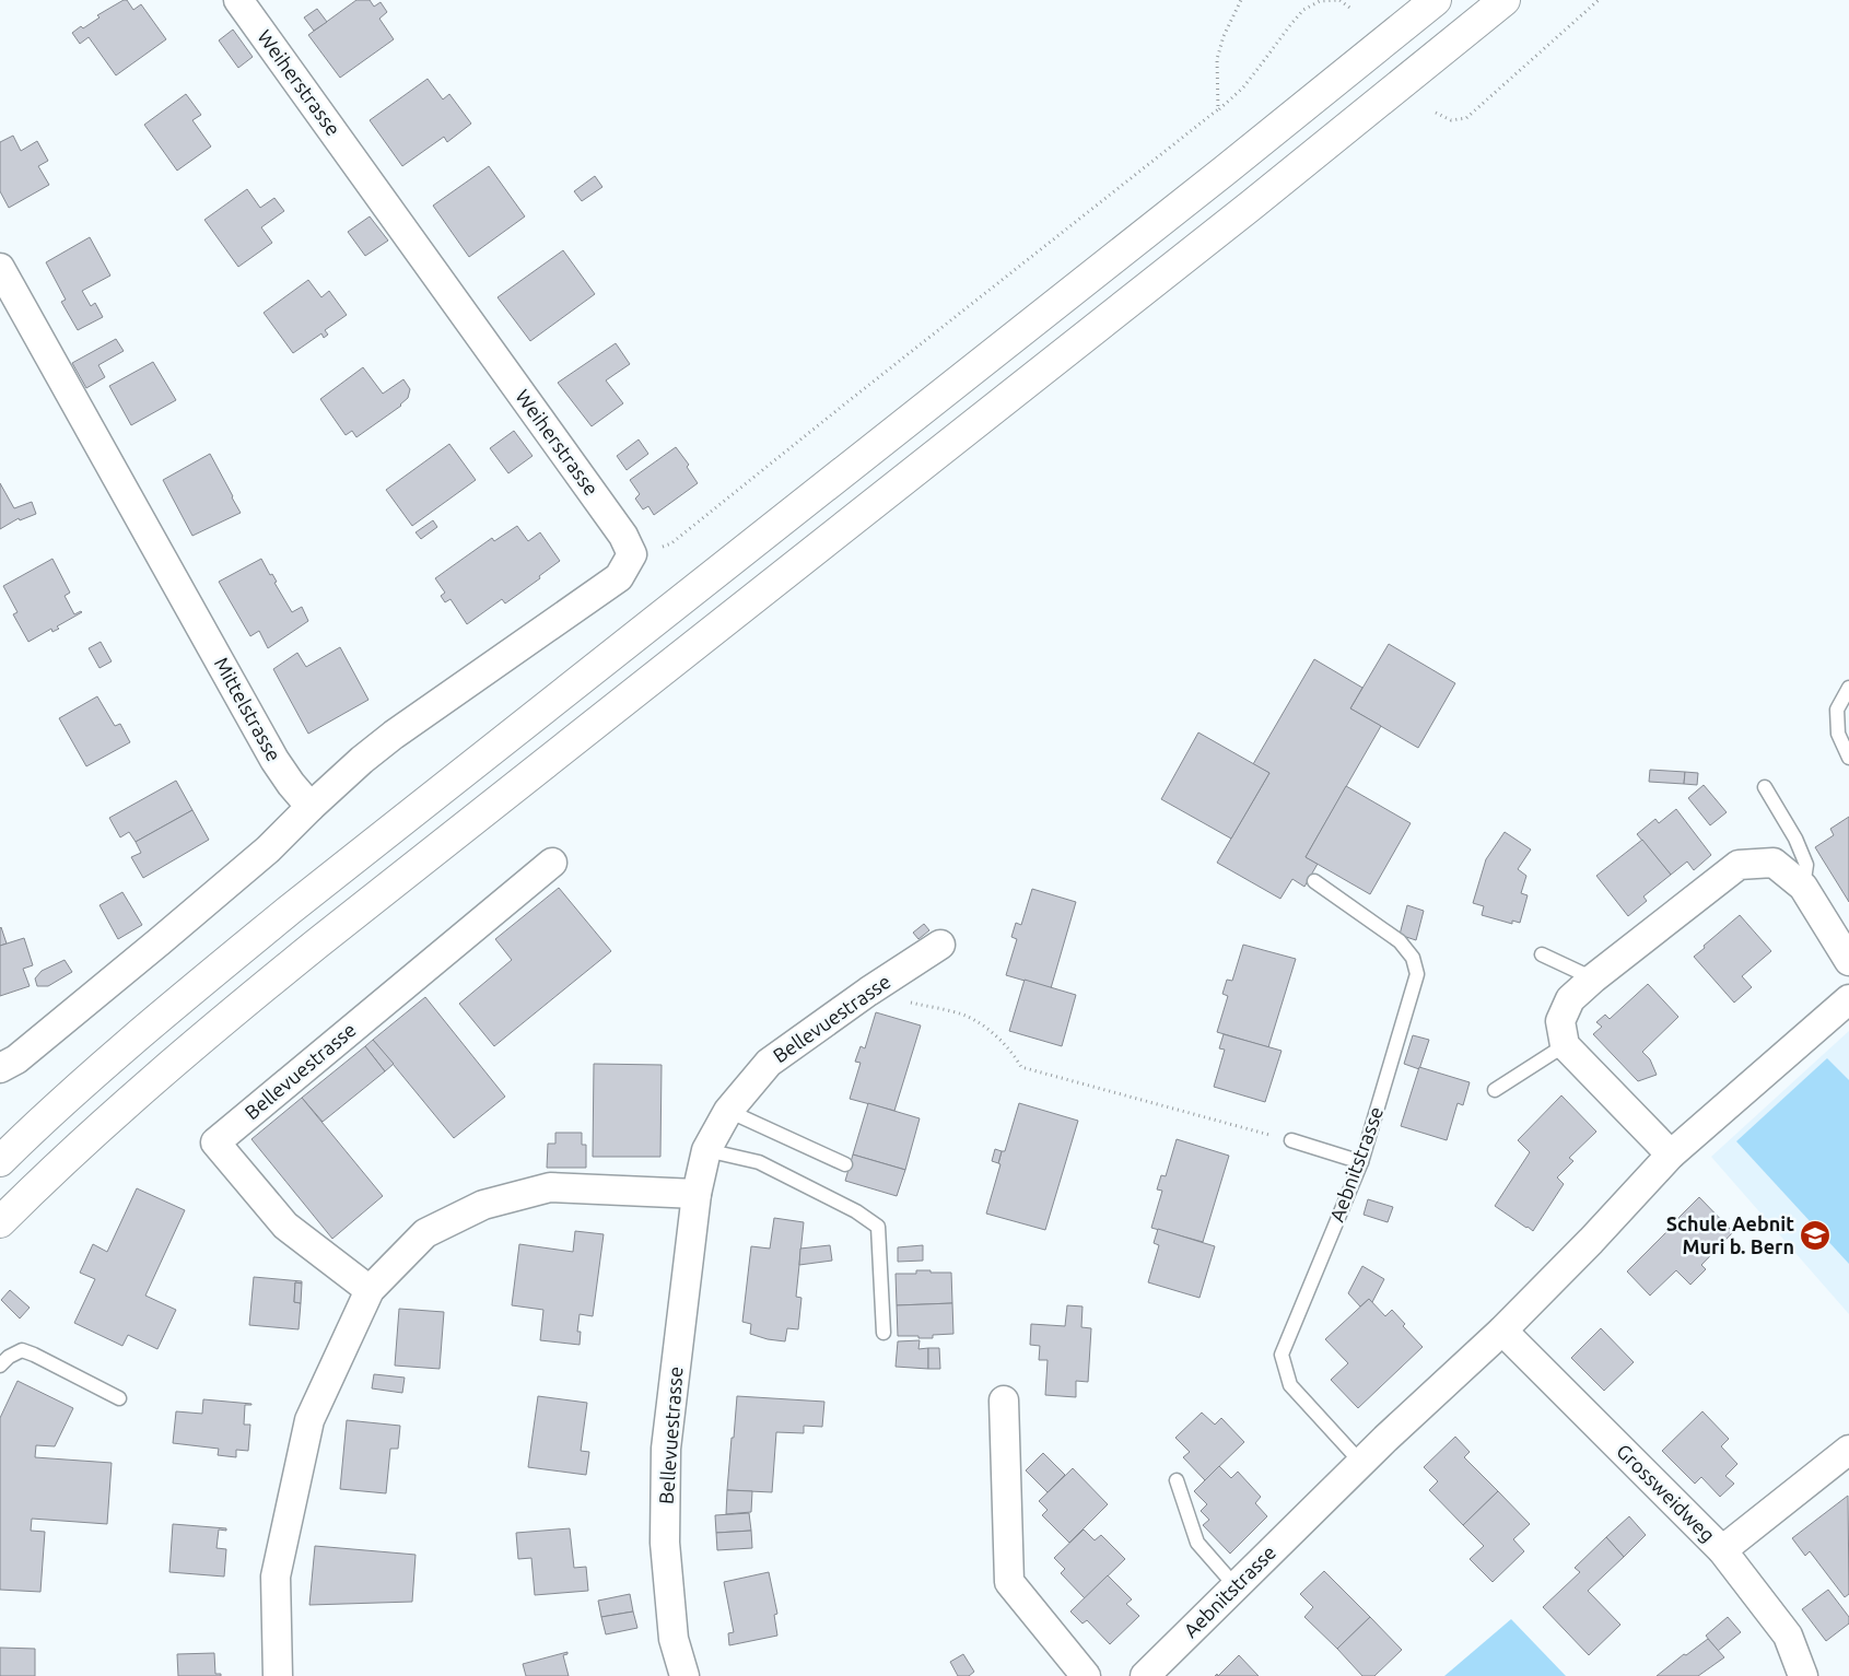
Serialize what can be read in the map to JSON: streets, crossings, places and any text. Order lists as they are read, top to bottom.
{
  "streets": {
    "street": [
      "Weiherstrasse",
      "Mittelstrasse",
      "Bellevuestrasse",
      "Aebnitstrasse",
      "Grossweidweg"
    ]
  },
  "crossings": [
    ["Aebnitstrasse", "Grossweidweg"]
  ],
  "places": {
    "school or university": ["Schule Aebnit Muri b. Bern"]
  }
}
